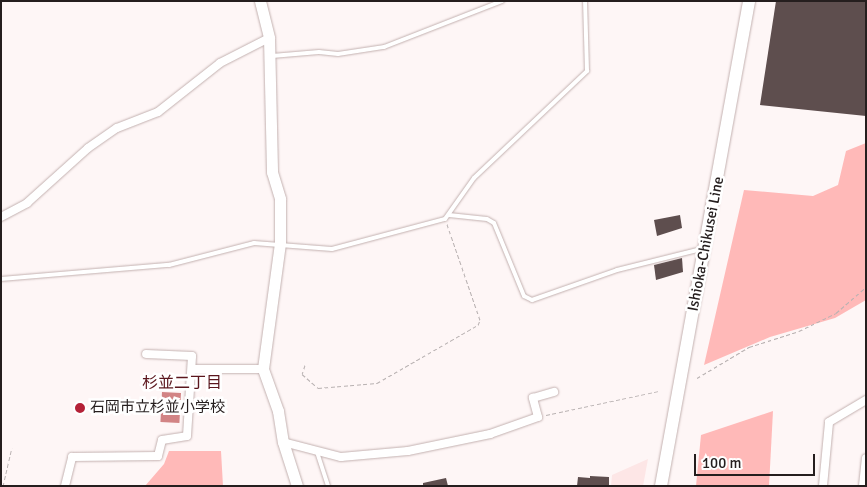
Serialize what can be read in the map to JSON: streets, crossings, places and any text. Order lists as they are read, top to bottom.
{
  "streets": {
    "main road": ["Ishioka-Chikusei Line"]
  },
  "districts": ["杉並二丁目"],
  "places": ["石岡市立杉並小学校"],
  "scale_bar": "100 m"
}
